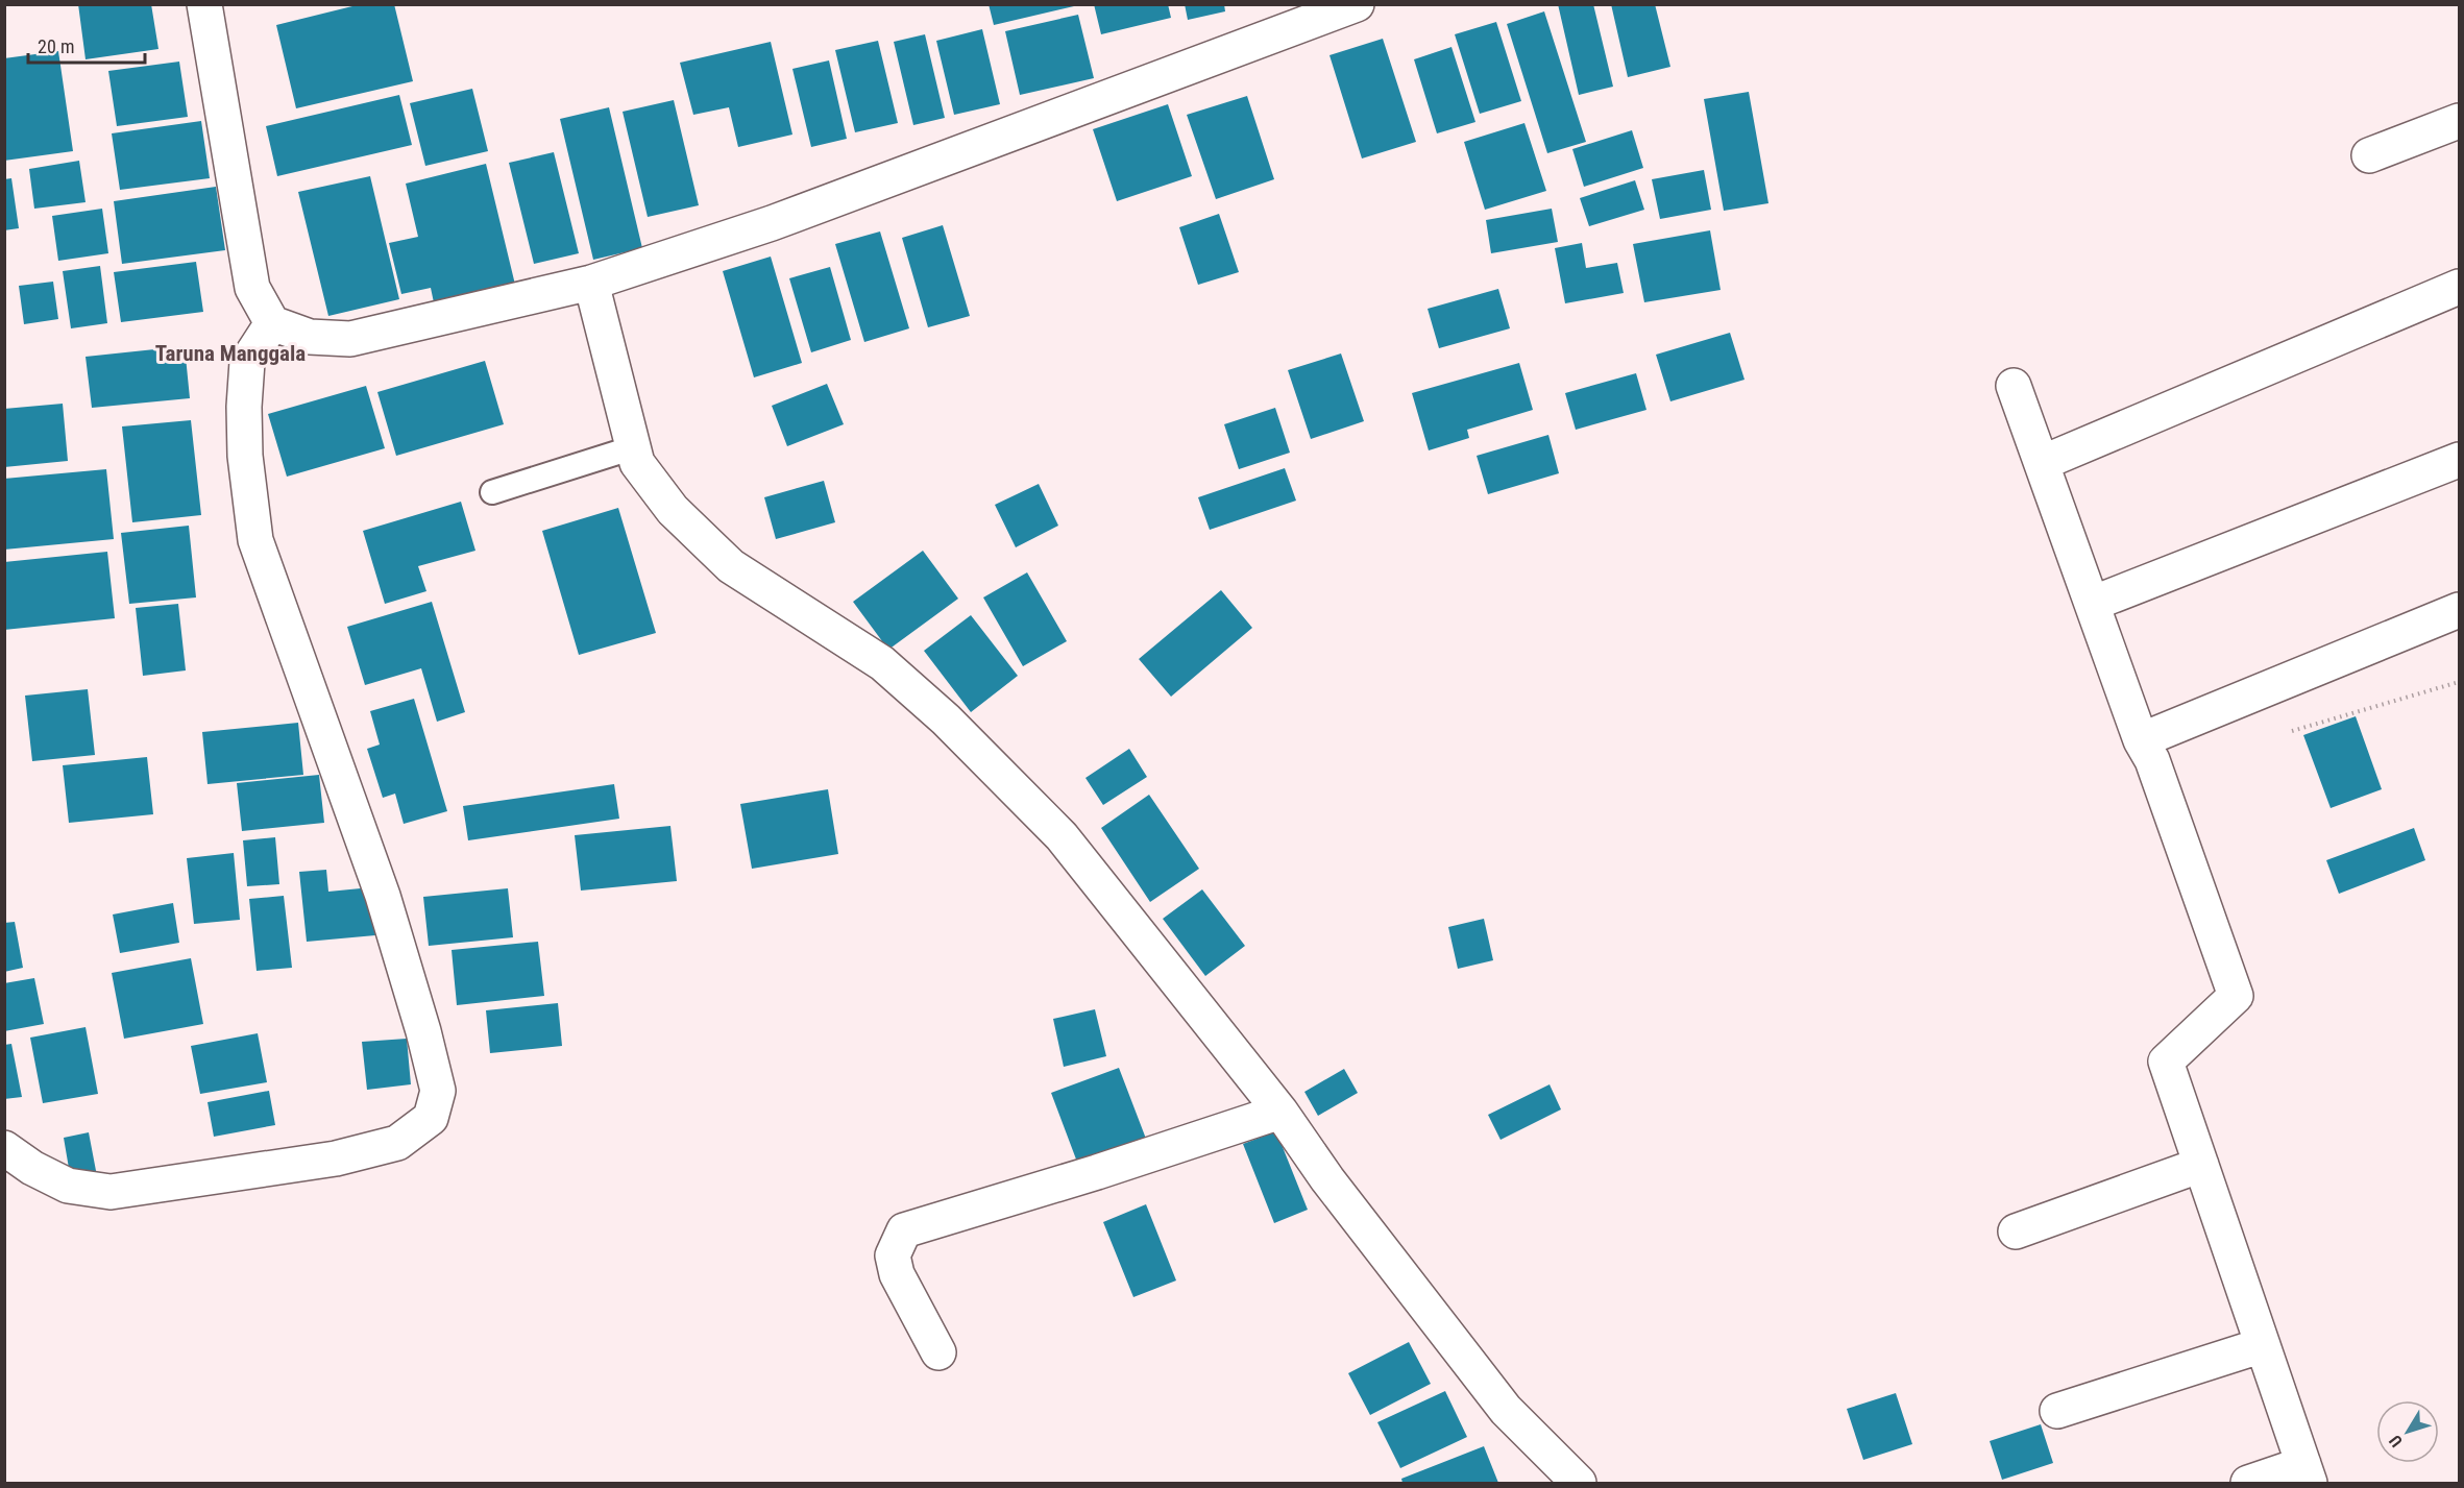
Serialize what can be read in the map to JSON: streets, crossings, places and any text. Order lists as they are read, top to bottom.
{
  "districts": ["Taruna Manggala"],
  "scale_bar": "20 m",
  "north": "bottom left"
}
